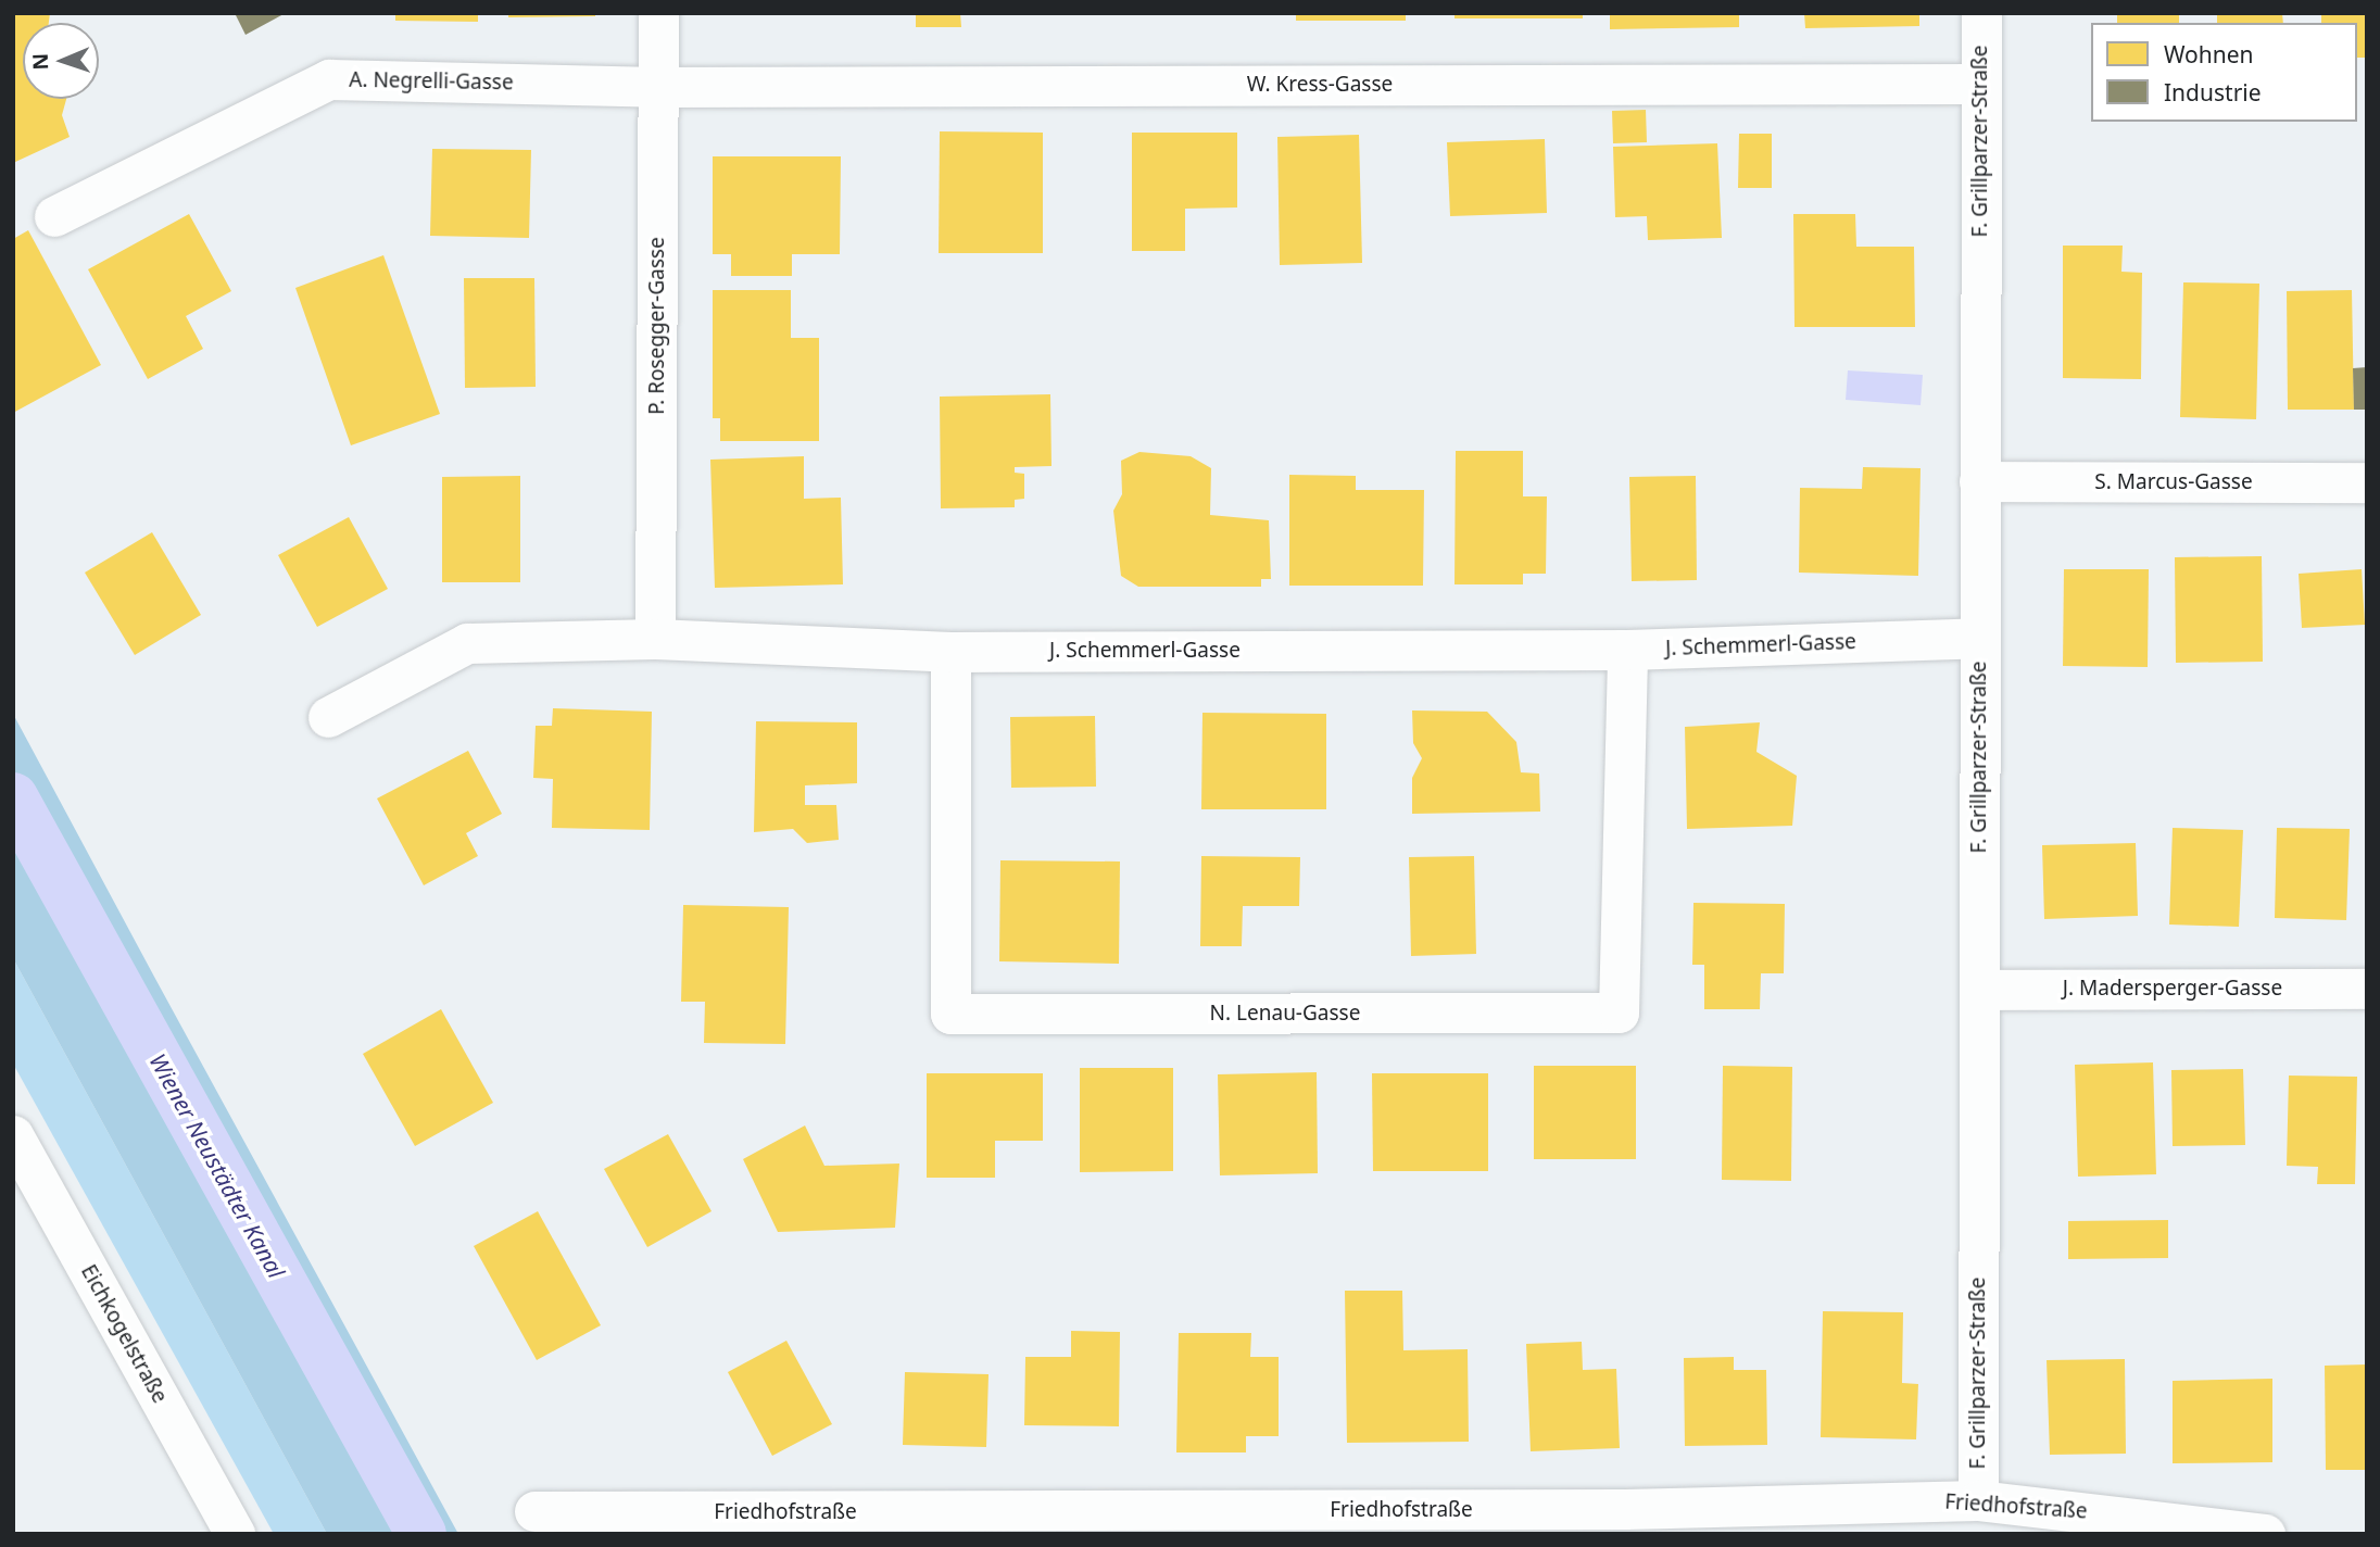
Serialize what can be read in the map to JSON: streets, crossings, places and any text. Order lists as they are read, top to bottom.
{
  "streets": {
    "street": [
      "A. Negrelli-Gasse",
      "W. Kress-Gasse",
      "F. Grillparzer-Straße",
      "P. Rosegger-Gasse",
      "S. Marcus-Gasse",
      "J. Schemmerl-Gasse",
      "J. Madersperger-Gasse",
      "N. Lenau-Gasse",
      "Eichkogelstraße",
      "Friedhofstraße"
    ]
  },
  "crossings": [
    ["A. Negrelli-Gasse", "W. Kress-Gasse"],
    ["A. Negrelli-Gasse", "P. Rosegger-Gasse"],
    ["W. Kress-Gasse", "F. Grillparzer-Straße"],
    ["W. Kress-Gasse", "P. Rosegger-Gasse"],
    ["F. Grillparzer-Straße", "S. Marcus-Gasse"],
    ["F. Grillparzer-Straße", "J. Schemmerl-Gasse"],
    ["F. Grillparzer-Straße", "J. Madersperger-Gasse"],
    ["F. Grillparzer-Straße", "Friedhofstraße"],
    ["P. Rosegger-Gasse", "J. Schemmerl-Gasse"],
    ["J. Schemmerl-Gasse", "N. Lenau-Gasse"]
  ],
  "water": ["Wiener Neustädter Kanal"],
  "legend": ["Wohnen", "Industrie"],
  "north": "left"
}
